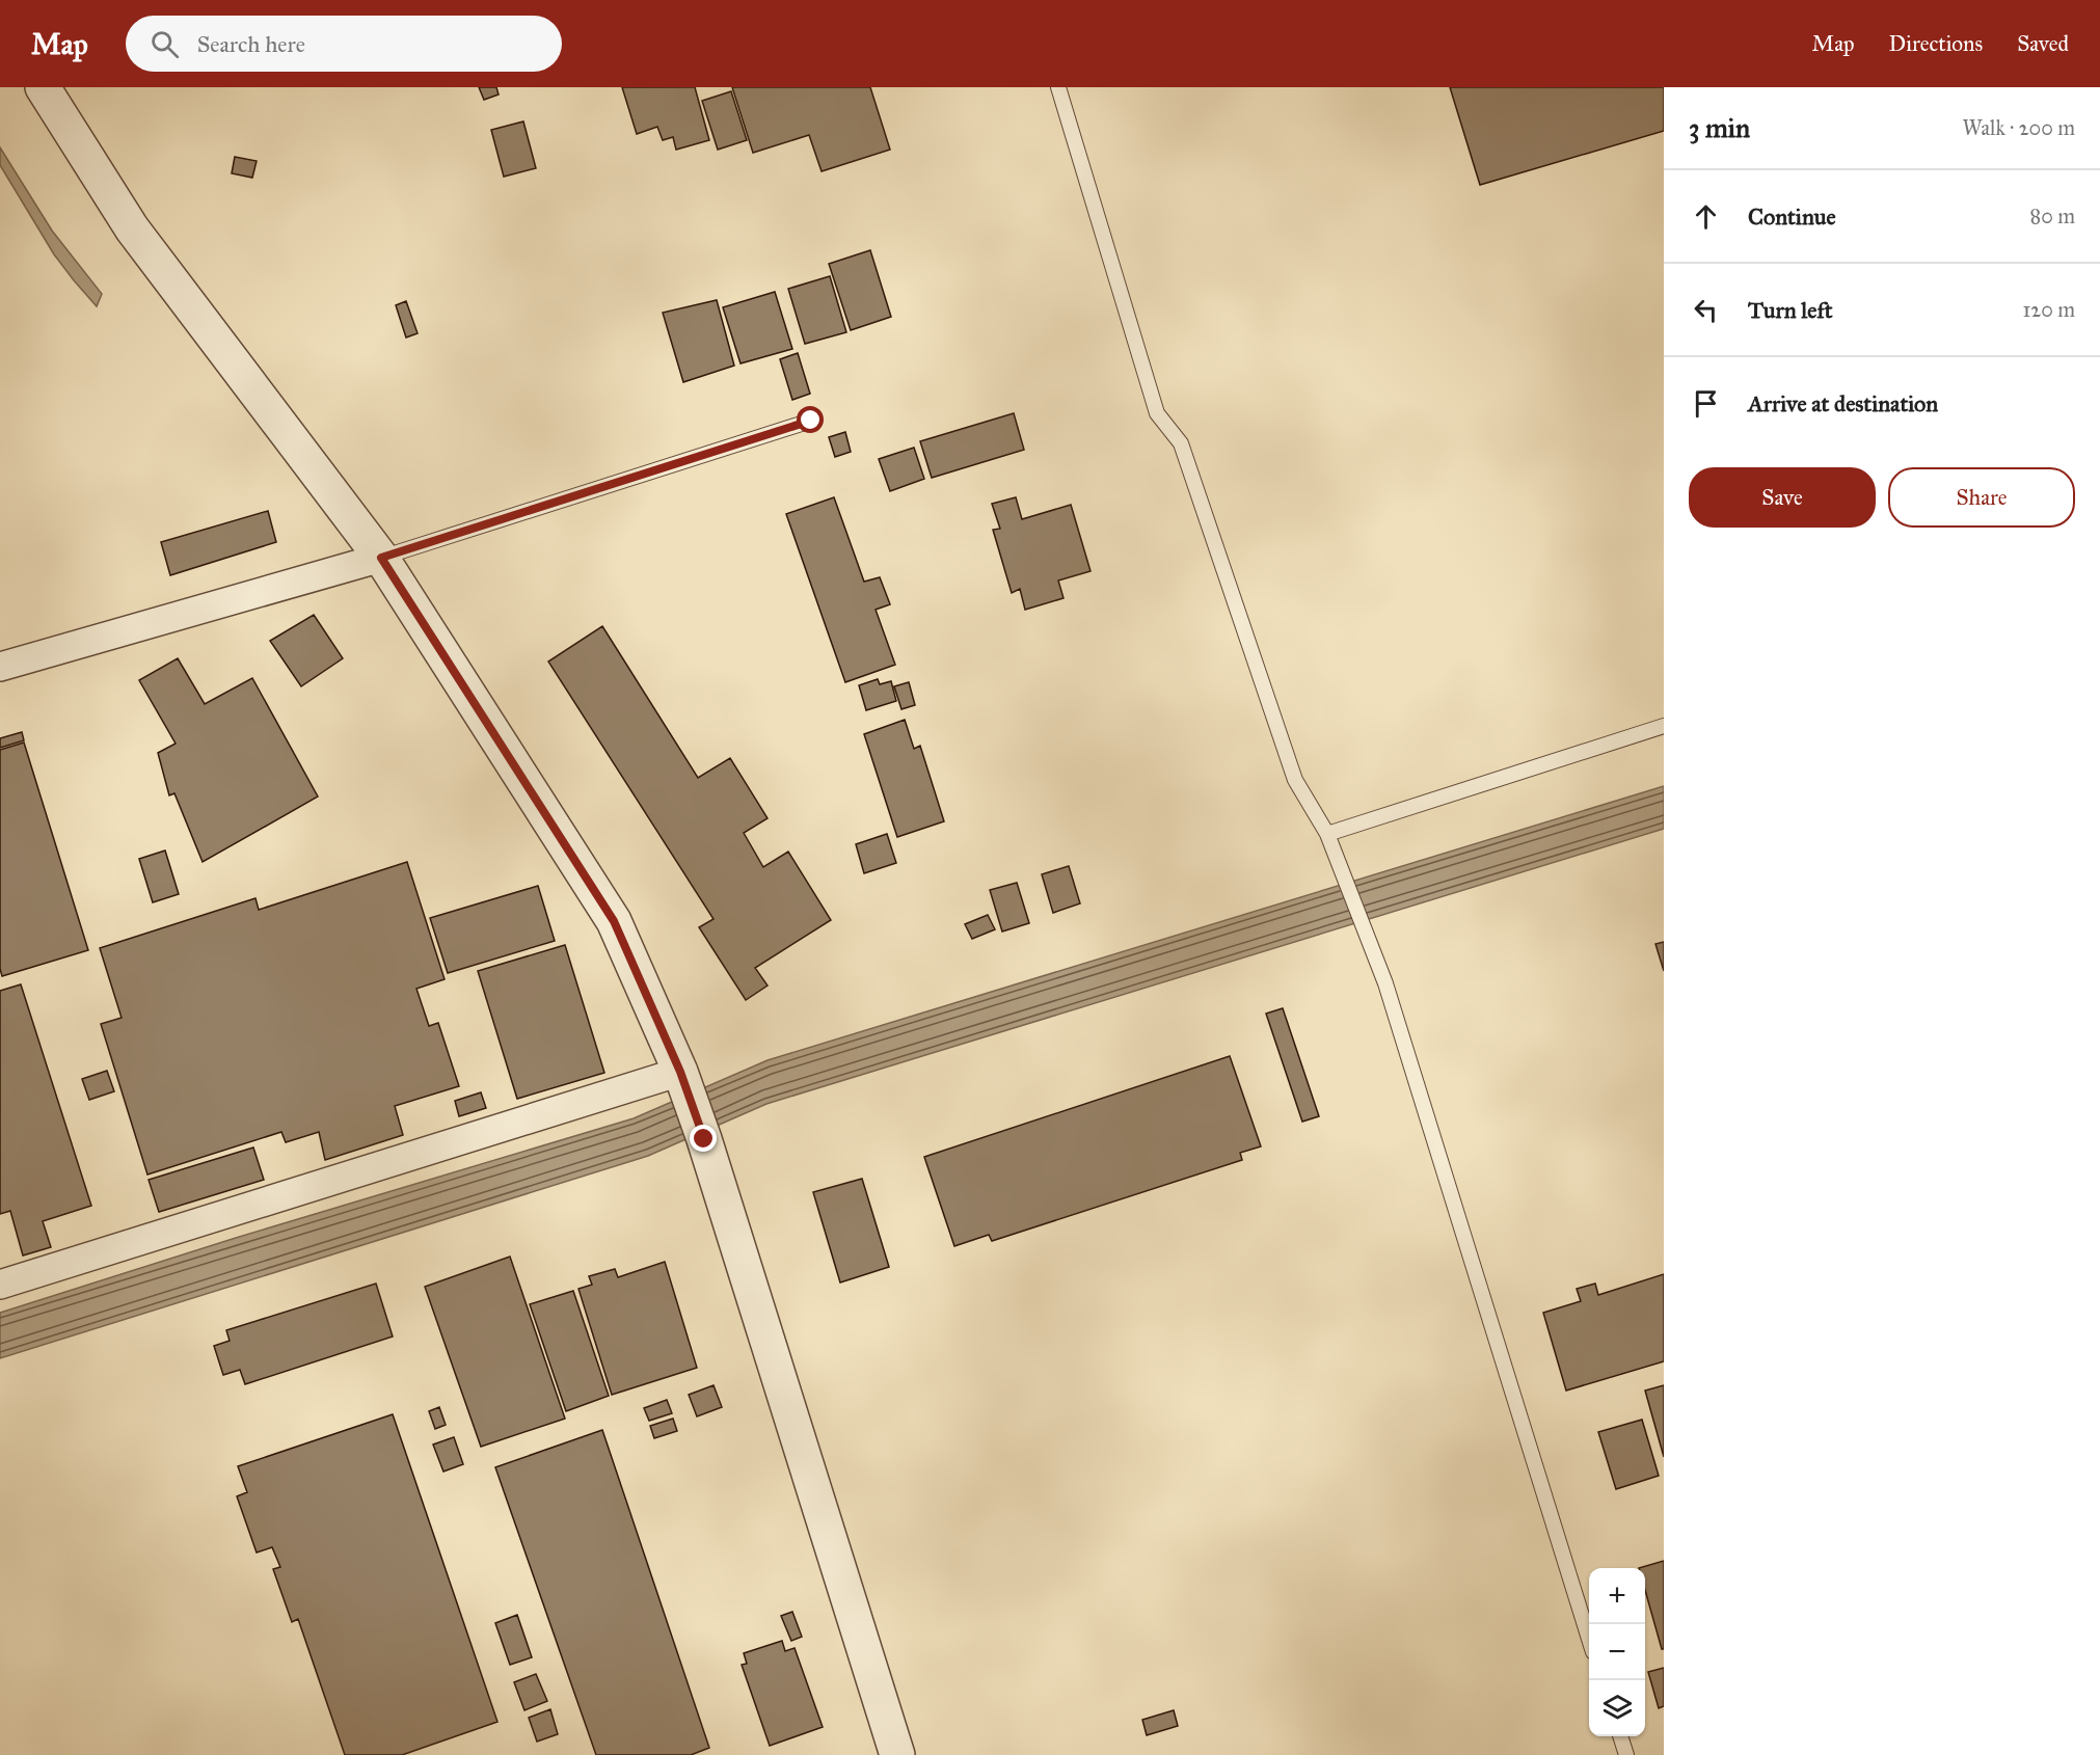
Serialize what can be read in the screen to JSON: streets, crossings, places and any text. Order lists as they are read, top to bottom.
{
  "page": {
    "header": "Map",
    "search": "Search here",
    "nav": ["Map", "Directions", "Saved"],
    "heading": ["3 min", "Walk · 200 m"],
    "list": [
      ["Continue", "80 m"],
      ["Turn left", "120 m"],
      "Arrive at destination"
    ],
    "buttons": ["Save", "Share"],
    "map_buttons": ["+", "−"]
  }
}
